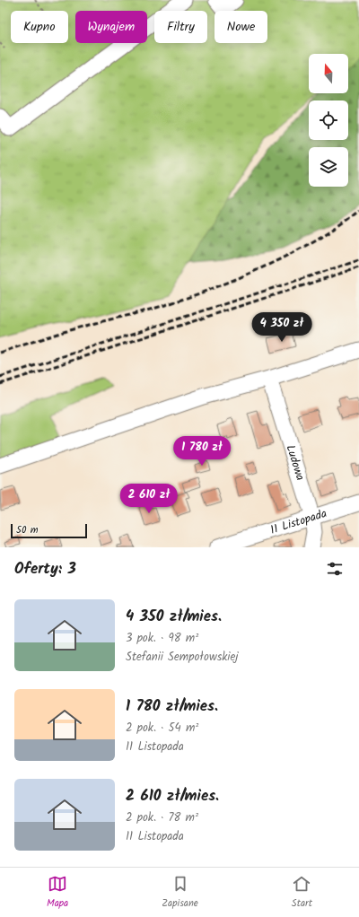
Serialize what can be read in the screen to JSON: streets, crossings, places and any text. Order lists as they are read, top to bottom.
{
  "streets": {
    "street": ["Ludowa", "11 Listopada"]
  },
  "crossings": [
    ["Ludowa", "11 Listopada"]
  ],
  "scale_bar": "50 m",
  "north": "top",
  "page": {
    "chip": [
      "Kupno",
      "Wynajem",
      "Filtry",
      "Nowe"
    ],
    "price": ["4 350 zł", "1 780 zł", "2 610 zł"],
    "scale": "50 m",
    "heading": "Oferty: 3",
    "list": [
      {
        "name": "4 350 zł/mies.",
        "note": "3 pok. · 98 m² · Stefanii Sempołowskiej"
      },
      {
        "name": "1 780 zł/mies.",
        "note": "2 pok. · 54 m² · 11 Listopada"
      },
      {
        "name": "2 610 zł/mies.",
        "note": "2 pok. · 78 m² · 11 Listopada"
      }
    ],
    "tabs": ["Mapa", "Zapisane", "Start"]
  }
}
